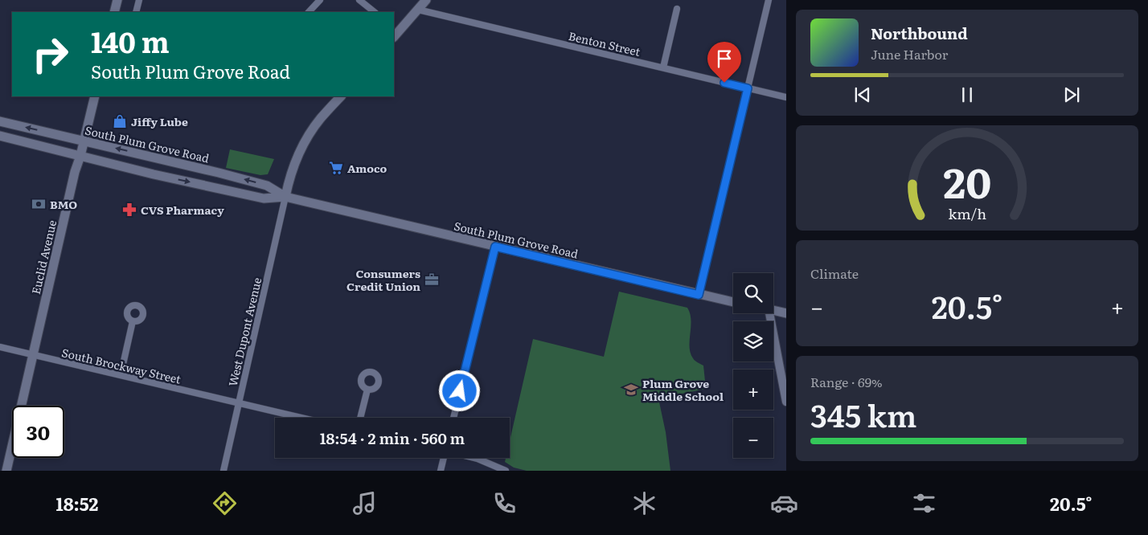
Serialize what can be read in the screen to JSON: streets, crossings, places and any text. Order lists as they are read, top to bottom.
{
  "streets": {
    "main road": ["South Plum Grove Road", "Euclid Avenue"],
    "street": ["Benton Street", "West Dupont Avenue", "South Brockway Street"]
  },
  "crossings": [
    ["South Plum Grove Road", "Euclid Avenue"],
    ["South Plum Grove Road", "West Dupont Avenue"],
    ["Euclid Avenue", "South Brockway Street"],
    ["West Dupont Avenue", "South Brockway Street"]
  ],
  "places": {
    "shop": ["Jiffy Lube"],
    "supermarket": ["Amoco"],
    "bank": ["BMO"],
    "pharmacy": ["CVS Pharmacy"],
    "office": ["Consumers Credit Union"],
    "school or university": ["Plum Grove Middle School"]
  },
  "page": {
    "turn": ["140 m", "South Plum Grove Road"],
    "song": ["Northbound", "June Harbor"],
    "tile": [
      "Climate",
      ["Range · 69%", "345 km"]
    ],
    "map_buttons": ["+", "−"],
    "heat": ["−", "20.5°", "+"],
    "limit": "30",
    "trip": "18:54 · 2 min · 560 m",
    "tabs": ["18:52", "20.5°"],
    "gauge": ["20", "km/h"]
  }
}
